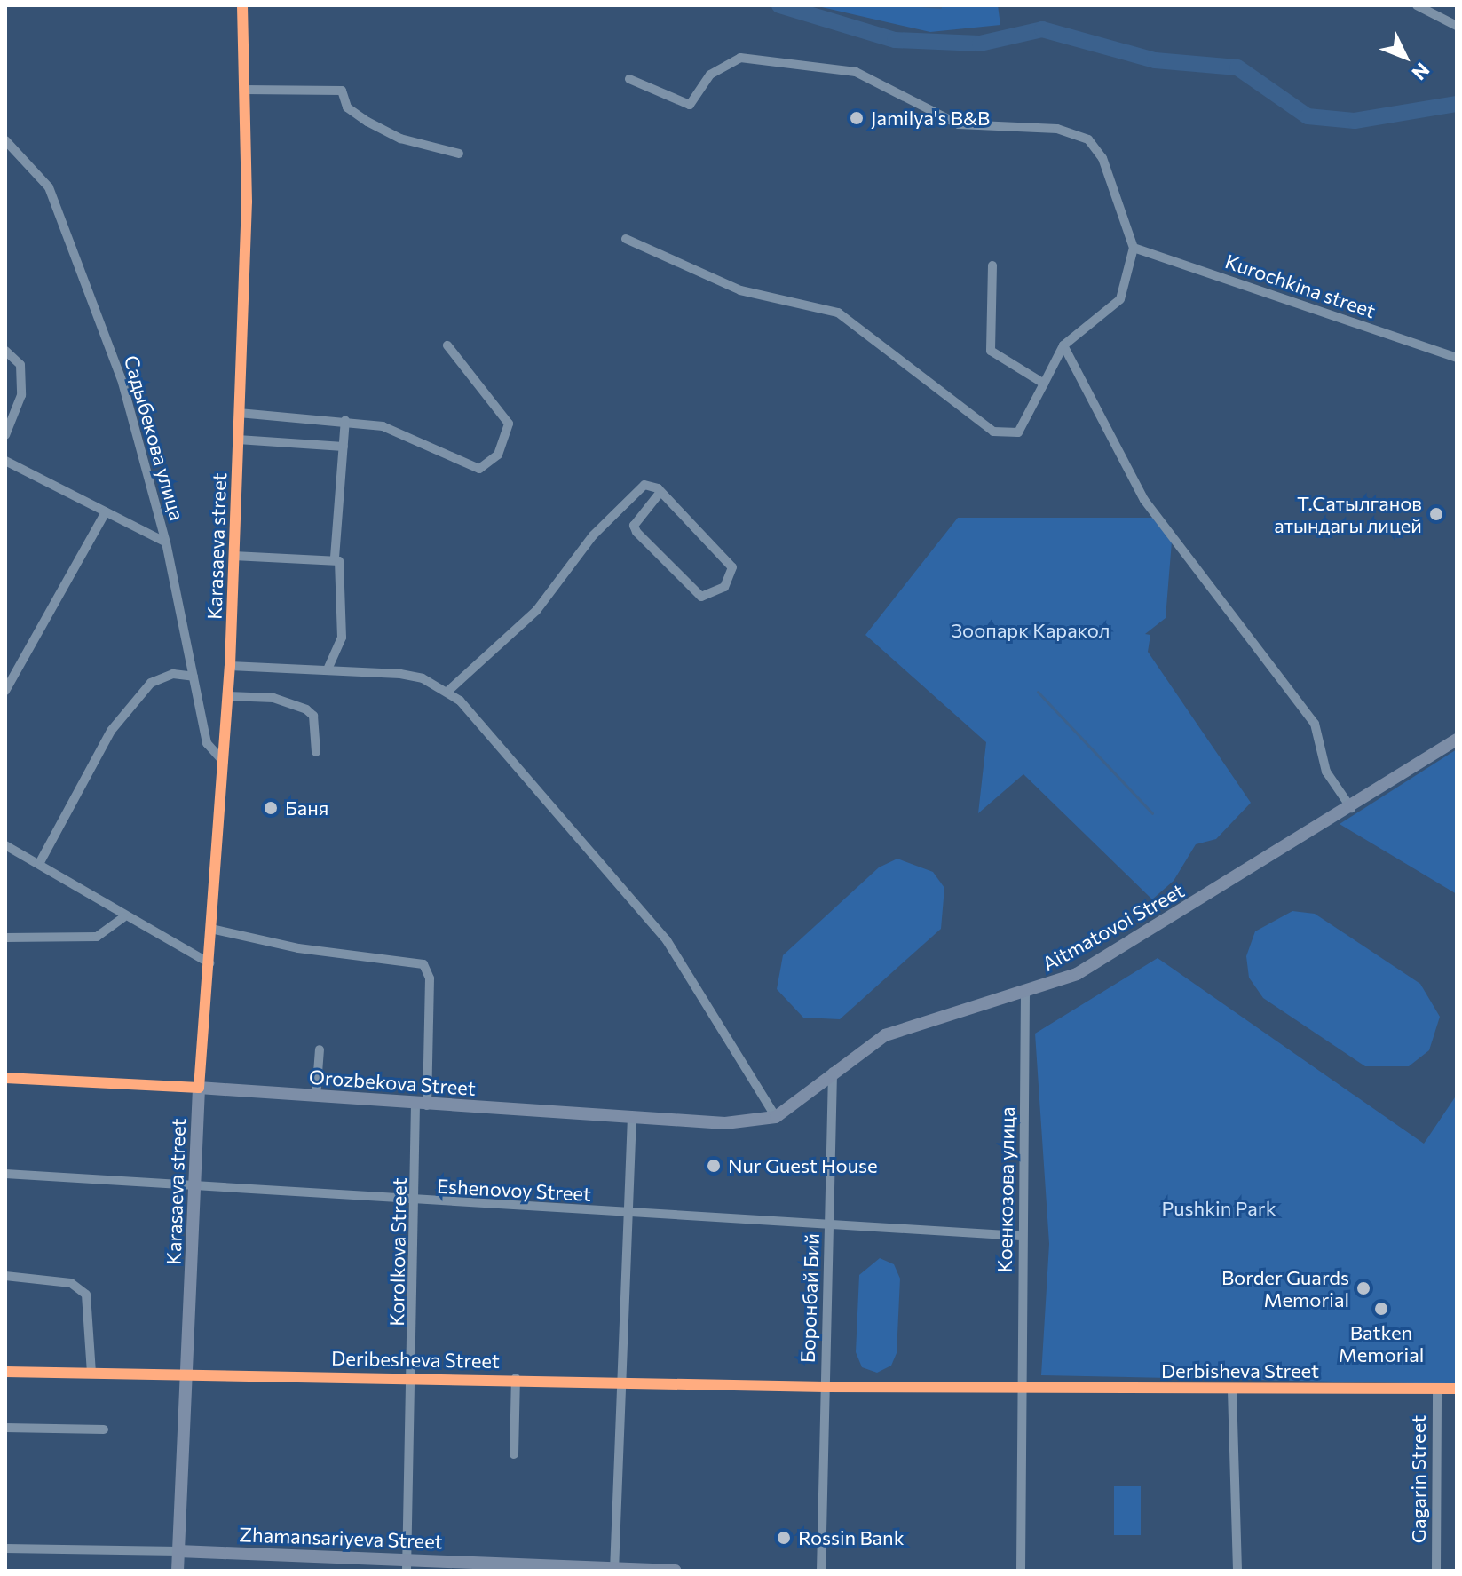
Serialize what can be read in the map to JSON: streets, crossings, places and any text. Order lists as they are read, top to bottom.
{
  "streets": {
    "main road": [
      "Karasaeva street",
      "Aitmatovoi Street",
      "Orozbekova Street",
      "Zhamansariyeva Street"
    ],
    "street": [
      "Kurochkina street",
      "Садыбекова улица",
      "Eshenovoy Street",
      "Коенкозова улица",
      "Korolkova Street",
      "Боронбай Бий",
      "Deribesheva Street",
      "Derbisheva Street",
      "Gagarin Street"
    ]
  },
  "crossings": [
    ["Садыбекова улица", "Karasaeva street"],
    ["Karasaeva street", "Orozbekova Street"],
    ["Karasaeva street", "Eshenovoy Street"],
    ["Karasaeva street", "Korolkova Street"],
    ["Karasaeva street", "Deribesheva Street"],
    ["Karasaeva street", "Zhamansariyeva Street"],
    ["Aitmatovoi Street", "Orozbekova Street"],
    ["Aitmatovoi Street", "Коенкозова улица"],
    ["Aitmatovoi Street", "Боронбай Бий"],
    ["Orozbekova Street", "Korolkova Street"],
    ["Eshenovoy Street", "Коенкозова улица"],
    ["Eshenovoy Street", "Korolkova Street"],
    ["Eshenovoy Street", "Боронбай Бий"],
    ["Коенкозова улица", "Derbisheva Street"],
    ["Korolkova Street", "Deribesheva Street"],
    ["Korolkova Street", "Zhamansariyeva Street"],
    ["Боронбай Бий", "Deribesheva Street"],
    ["Боронбай Бий", "Derbisheva Street"],
    ["Deribesheva Street", "Derbisheva Street"],
    ["Derbisheva Street", "Gagarin Street"]
  ],
  "parks": ["Зоопарк Каракол", "Pushkin Park"],
  "places": [
    "Jamilya's B&B",
    "Т.Сатылганов атындагы лицей",
    "Баня",
    "Nur Guest House",
    "Border Guards Memorial",
    "Batken Memorial",
    "Rossin Bank"
  ],
  "north": "bottom right"
}
